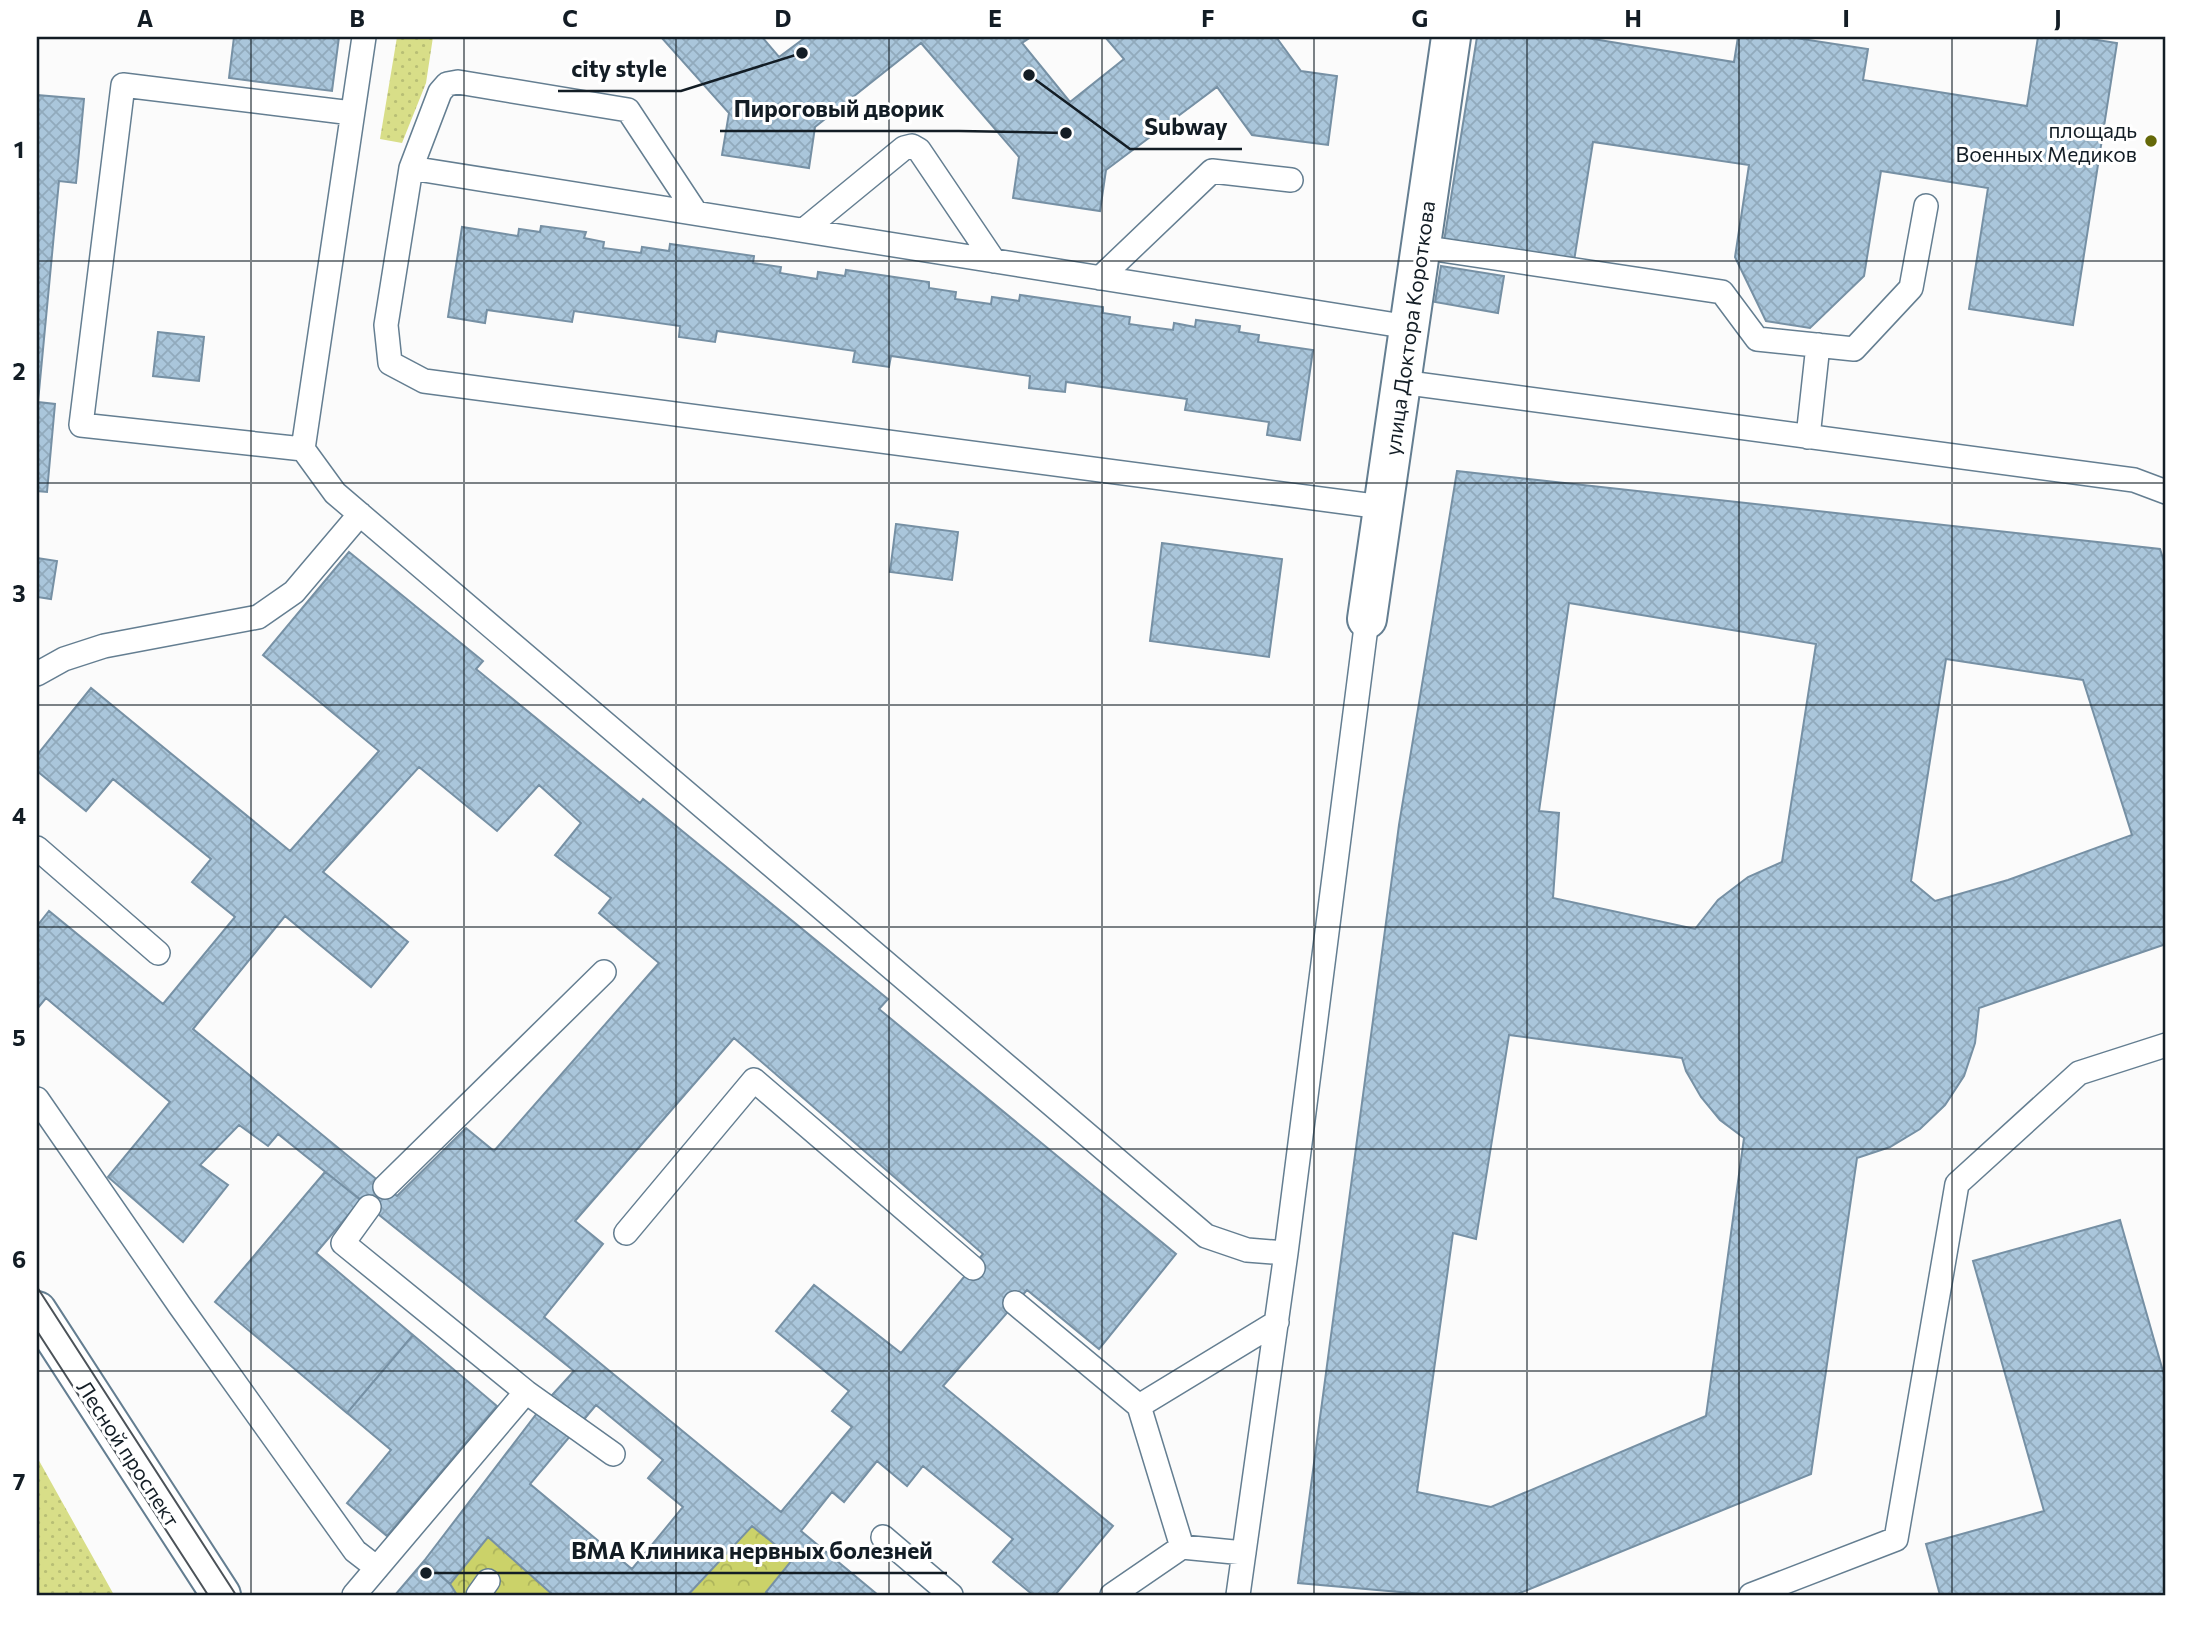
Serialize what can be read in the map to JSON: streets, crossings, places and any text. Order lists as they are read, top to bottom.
{
  "streets": {
    "street": ["улица Доктора Короткова", "Лесной проспект"]
  },
  "places": [
    "city style",
    "Subway",
    "Пироговый дворик",
    "площадь Военных Медиков",
    "ВМА Клиника нервных болезней"
  ],
  "grid": {
    "columns": [
      "A",
      "B",
      "C",
      "D",
      "E",
      "F",
      "G",
      "H",
      "I",
      "J"
    ],
    "rows": [
      "1",
      "2",
      "3",
      "4",
      "5",
      "6",
      "7"
    ]
  }
}
